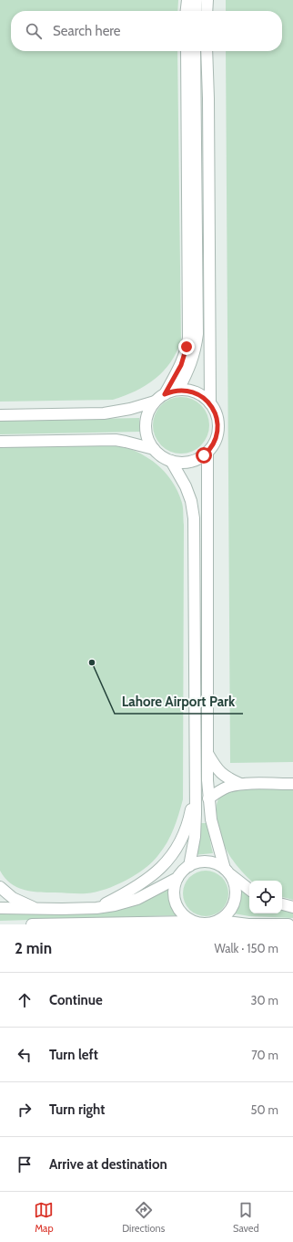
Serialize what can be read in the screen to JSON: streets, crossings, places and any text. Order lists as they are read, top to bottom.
{
  "places": ["Lahore Airport Park"],
  "page": {
    "search": "Search here",
    "heading": ["2 min", "Walk · 150 m"],
    "list": [
      ["Continue", "30 m"],
      ["Turn left", "70 m"],
      ["Turn right", "50 m"],
      "Arrive at destination"
    ],
    "nav": ["Map", "Directions", "Saved"]
  }
}
